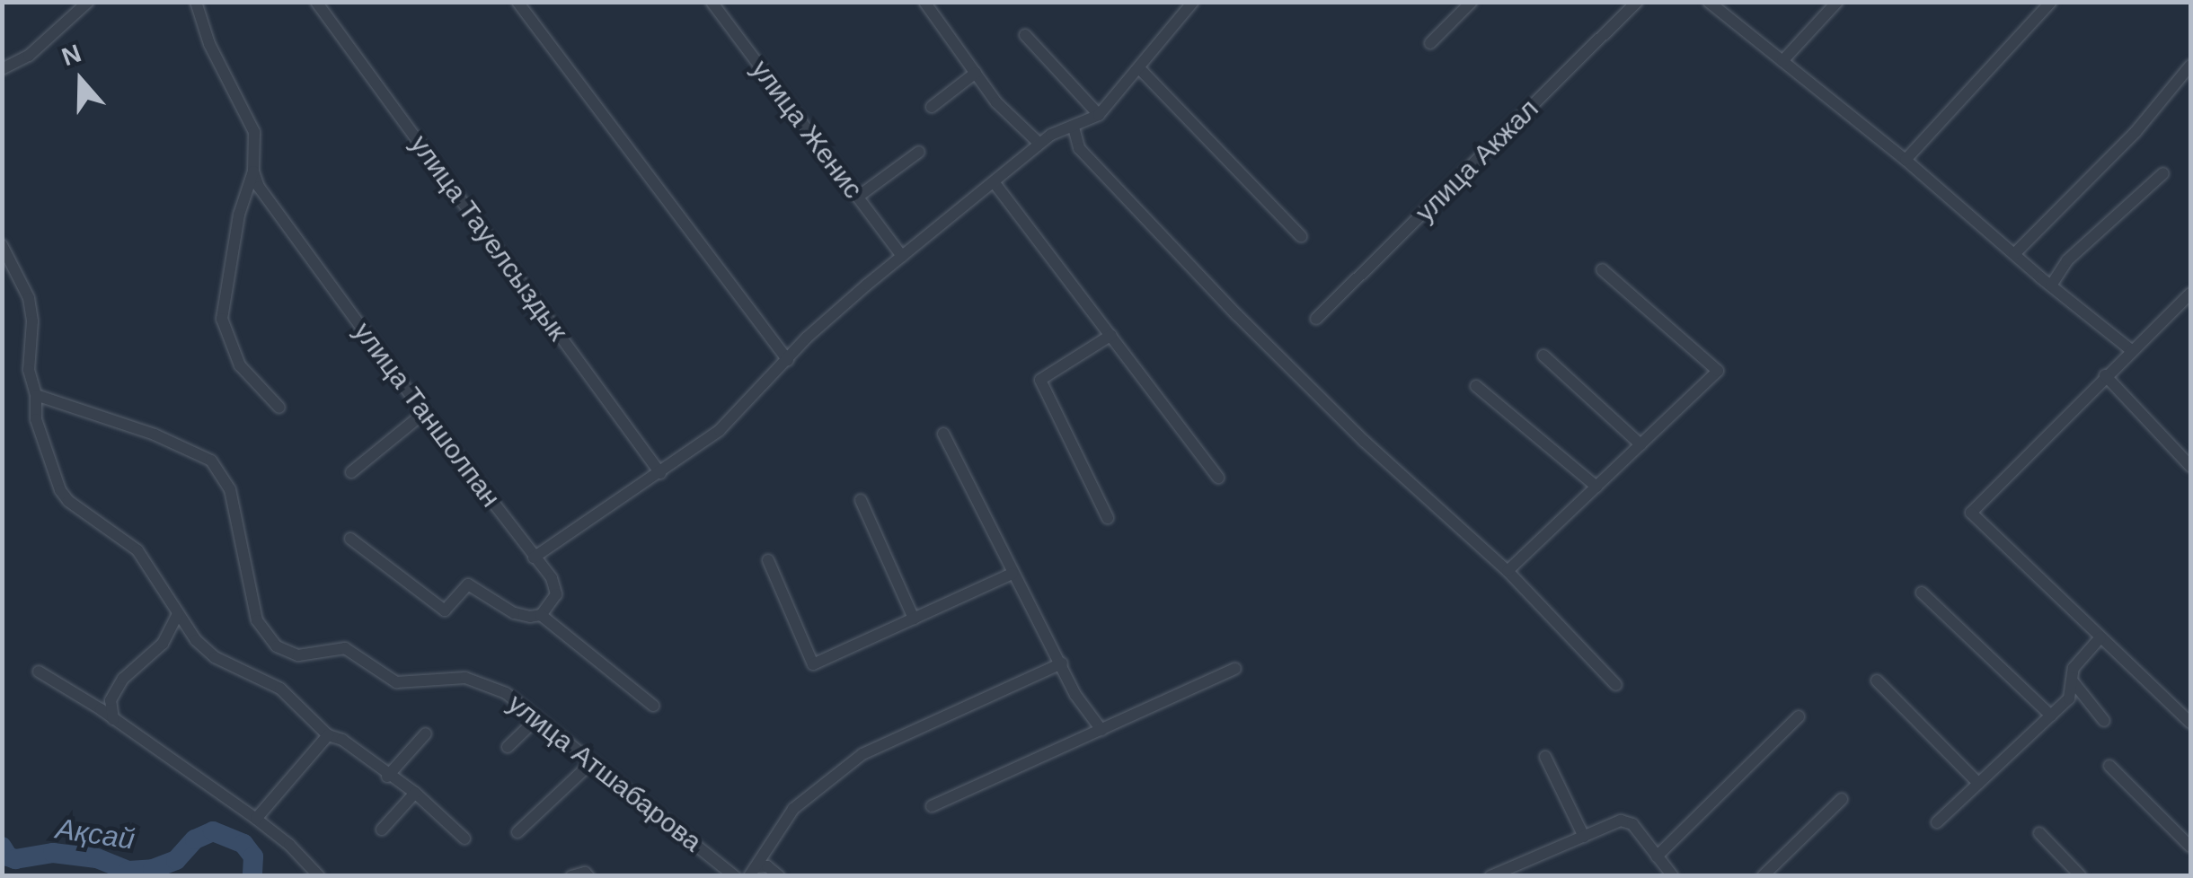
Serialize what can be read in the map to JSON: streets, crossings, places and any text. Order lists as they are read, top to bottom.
{
  "streets": {
    "street": [
      "улица Женис",
      "улица Акжал",
      "улица Тауелсыздык",
      "улица Таншолпан",
      "улица Атшабарова"
    ]
  },
  "water": ["Ақсай"],
  "north": "top"
}
